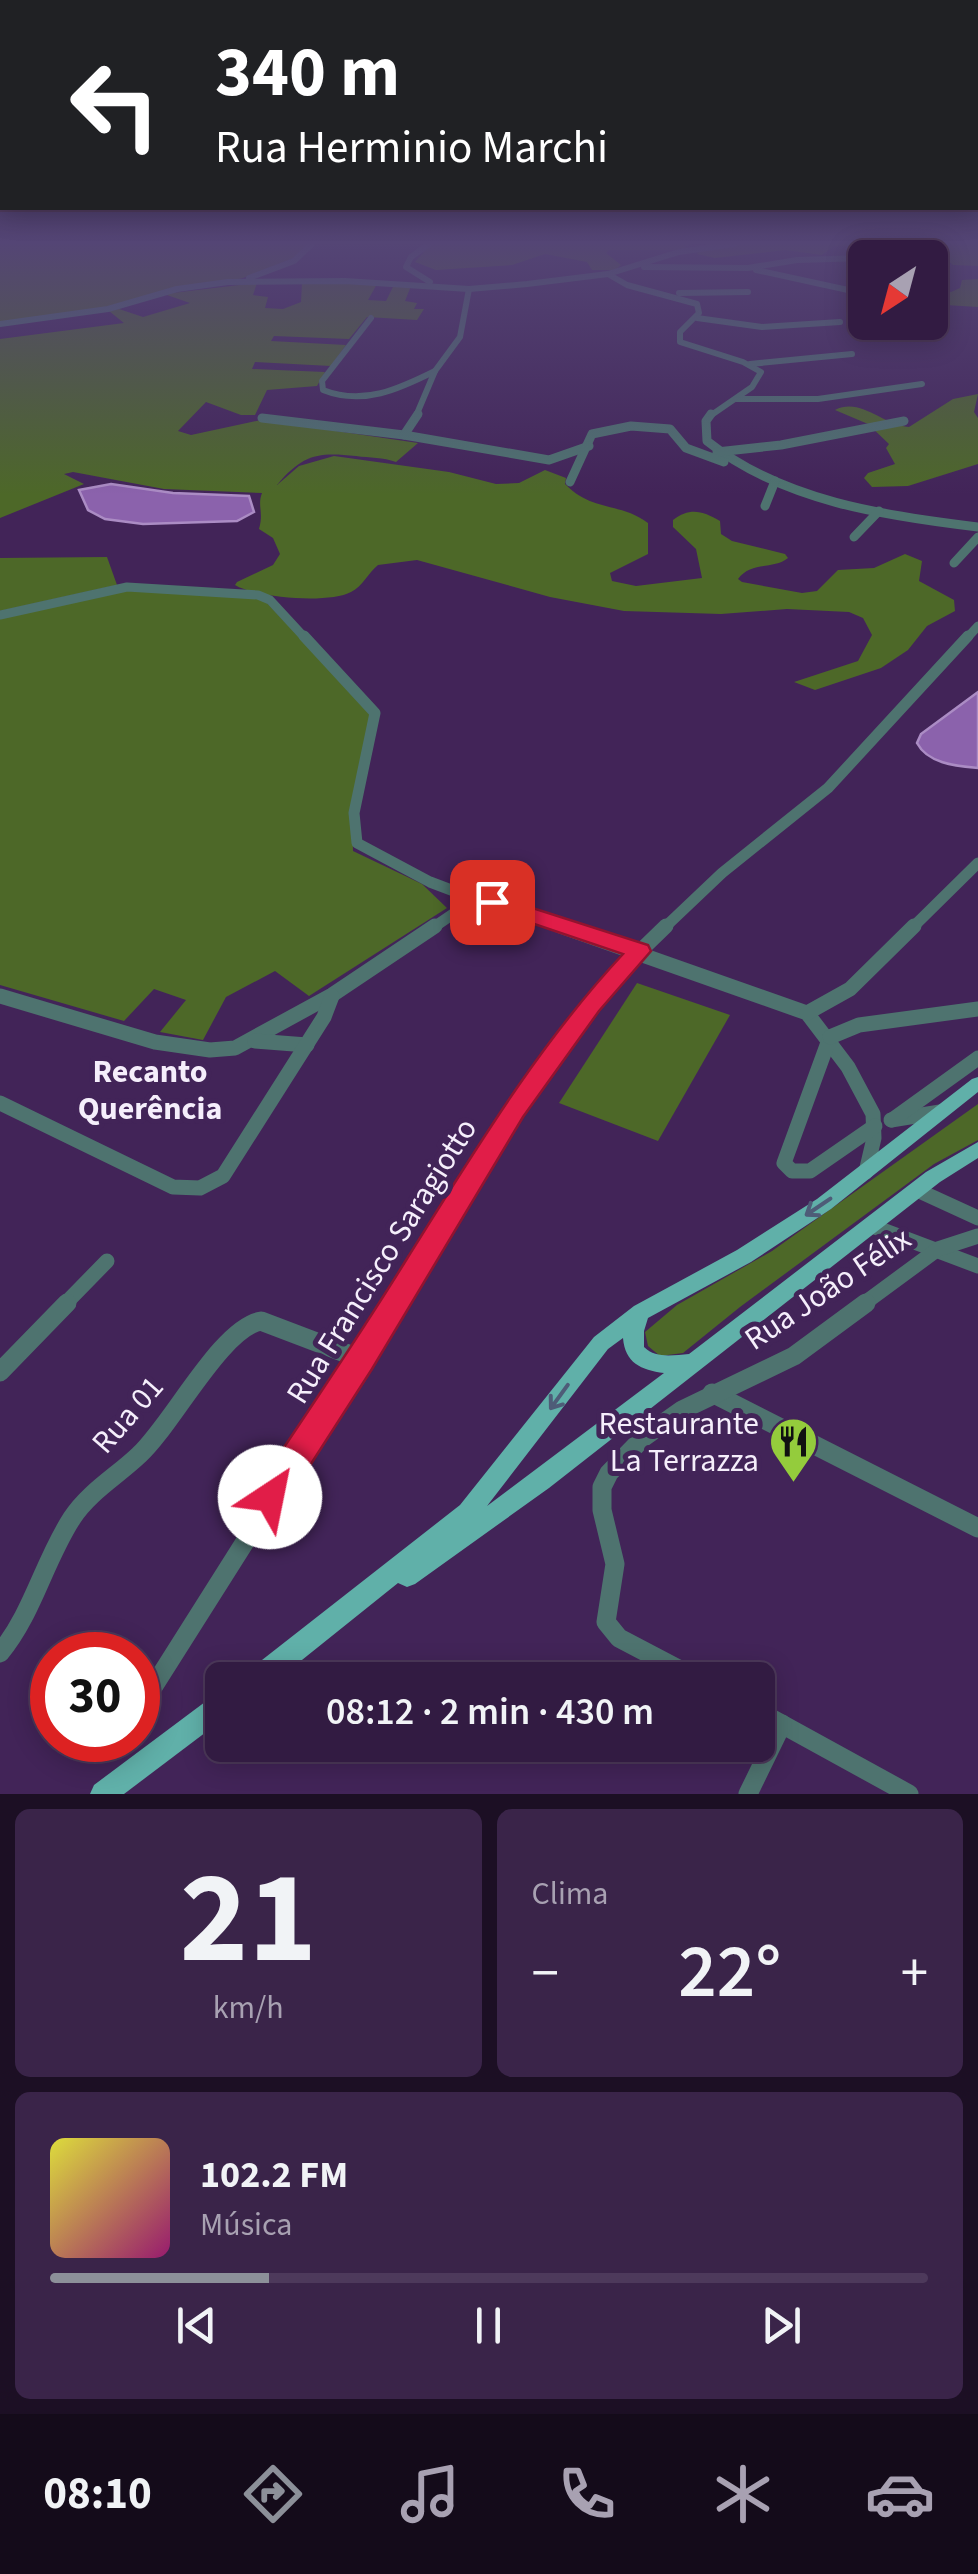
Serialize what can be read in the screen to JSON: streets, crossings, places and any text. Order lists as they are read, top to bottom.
{
  "streets": {
    "street": ["Rua Francisco Saragiotto", "Rua João Félix", "Rua 01"]
  },
  "crossings": [
    ["Rua Francisco Saragiotto", "Rua 01"]
  ],
  "districts": ["Recanto Querência"],
  "places": {
    "restaurant": ["Restaurante La Terrazza"]
  },
  "north": "bottom left",
  "page": {
    "turn": ["340 m", "Rua Herminio Marchi"],
    "limit": "30",
    "trip": "08:12 · 2 min · 430 m",
    "tile": [
      ["21", "km/h"],
      "Clima"
    ],
    "heat": ["−", "22°", "+"],
    "song": ["102.2 FM", "Música"],
    "tabs": "08:10"
  }
}
